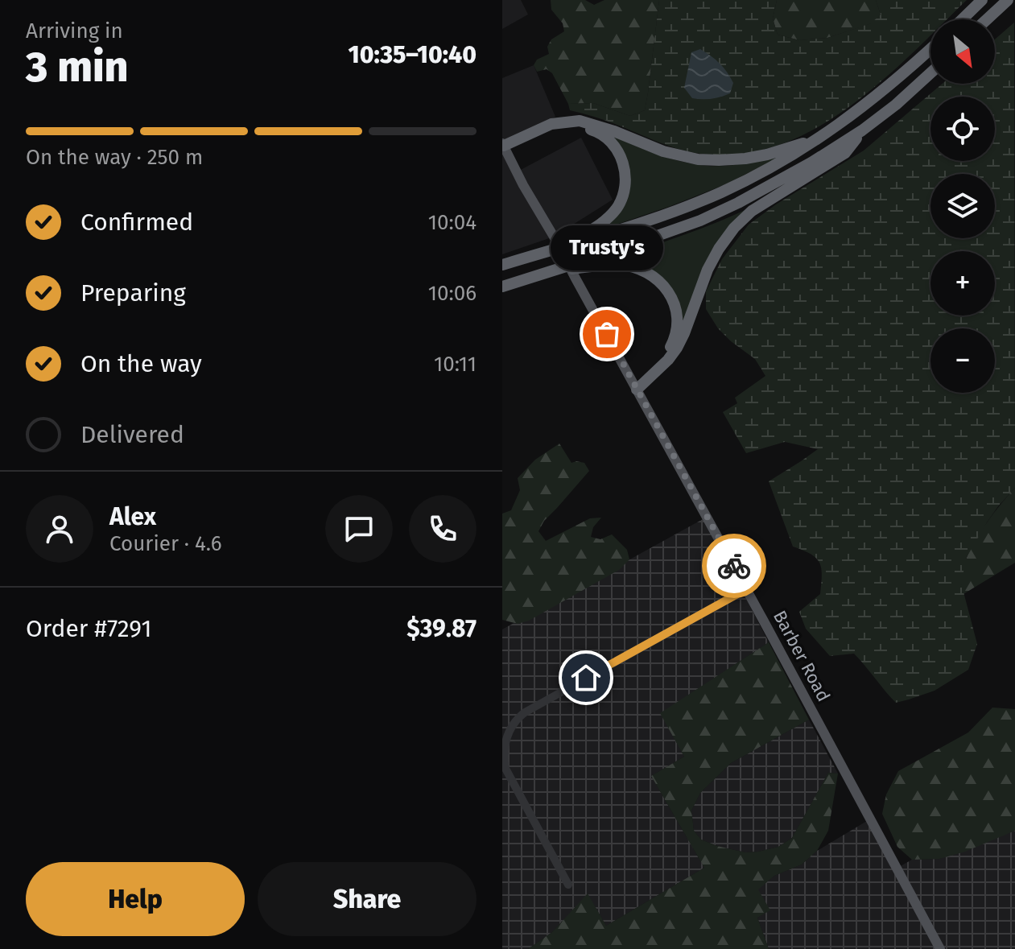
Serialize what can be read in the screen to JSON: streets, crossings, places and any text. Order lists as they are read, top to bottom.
{
  "streets": {
    "main road": ["Barber Road"]
  },
  "places": ["Trusty's"],
  "north": "bottom right",
  "page": {
    "heading": ["3 min", "Arriving in", "10:35–10:40"],
    "panel": [
      "Alex",
      "Courier · 4.6",
      "Order #7291",
      "$39.87"
    ],
    "map_buttons": ["+", "−"],
    "bar": "On the way · 250 m",
    "list": [
      ["Confirmed", "10:04"],
      ["Preparing", "10:06"],
      ["On the way", "10:11"],
      "Delivered"
    ],
    "bubble": "Trusty's",
    "buttons": ["Help", "Share"]
  }
}
